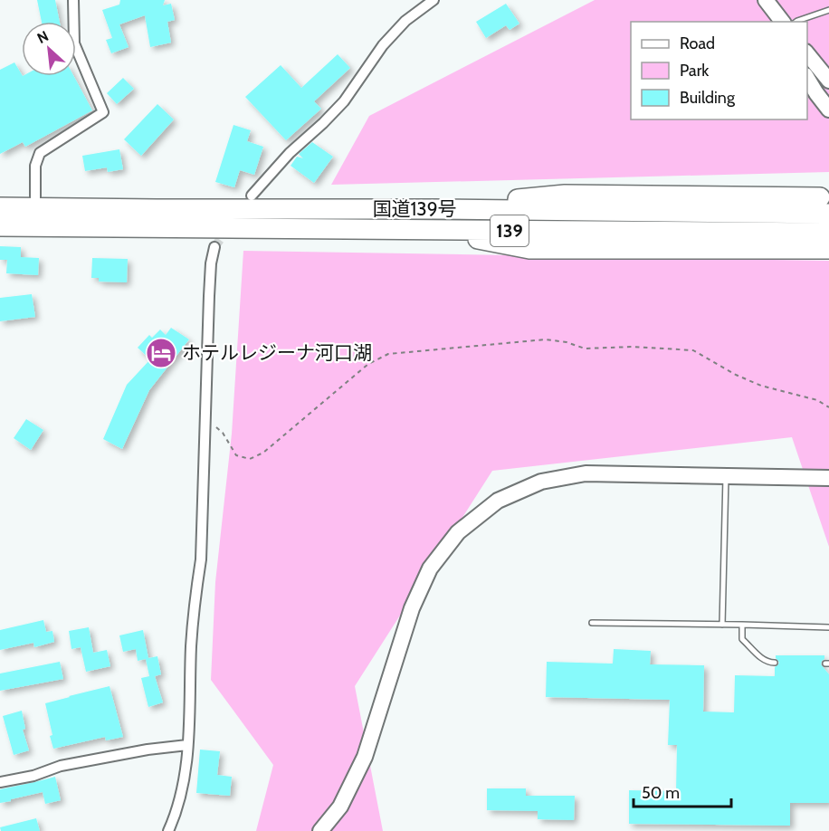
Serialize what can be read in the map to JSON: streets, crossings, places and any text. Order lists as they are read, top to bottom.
{
  "streets": {
    "highway": ["国道139号", "139"]
  },
  "places": {
    "hotel": ["ホテルレジーナ河口湖"]
  },
  "legend": ["Road", "Park", "Building"],
  "scale_bar": "50 m",
  "north": "top left"
}
